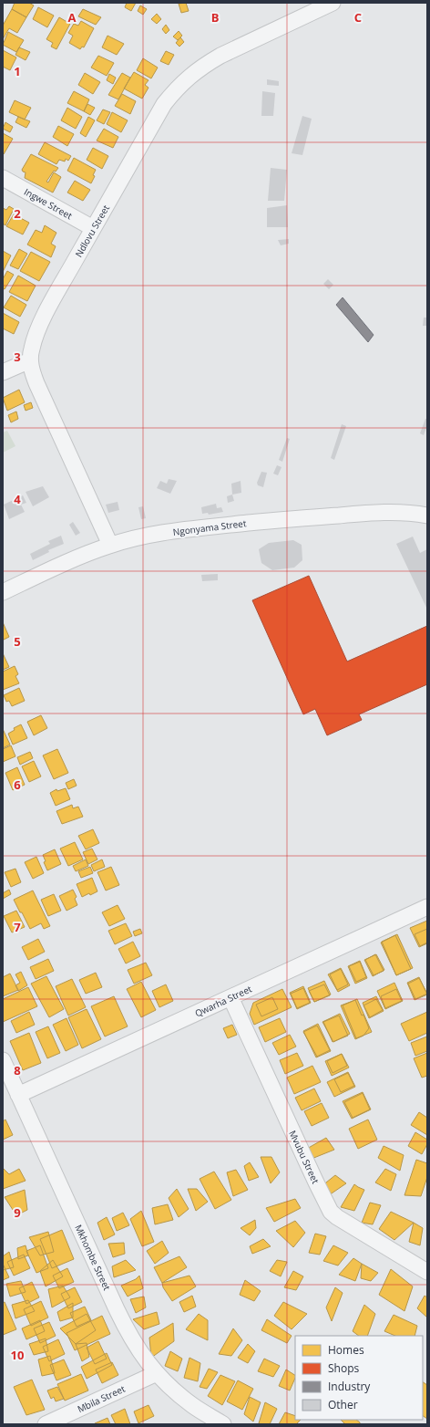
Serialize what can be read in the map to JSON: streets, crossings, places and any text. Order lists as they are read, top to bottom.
{
  "streets": {
    "street": [
      "Ingwe Street",
      "Ndlovu Street",
      "Ngonyama Street",
      "Qwarha Street",
      "Mvubu Street",
      "Mkhombe Street",
      "Mbila Street"
    ]
  },
  "crossings": [
    ["Ingwe Street", "Ndlovu Street"],
    ["Ndlovu Street", "Ngonyama Street"],
    ["Qwarha Street", "Mvubu Street"],
    ["Qwarha Street", "Mkhombe Street"],
    ["Mkhombe Street", "Mbila Street"]
  ],
  "legend": [
    "Homes",
    "Shops",
    "Industry",
    "Other"
  ],
  "grid": {
    "columns": ["A", "B", "C"],
    "rows": [
      "1",
      "2",
      "3",
      "4",
      "5",
      "6",
      "7",
      "8",
      "9",
      "10"
    ]
  }
}
